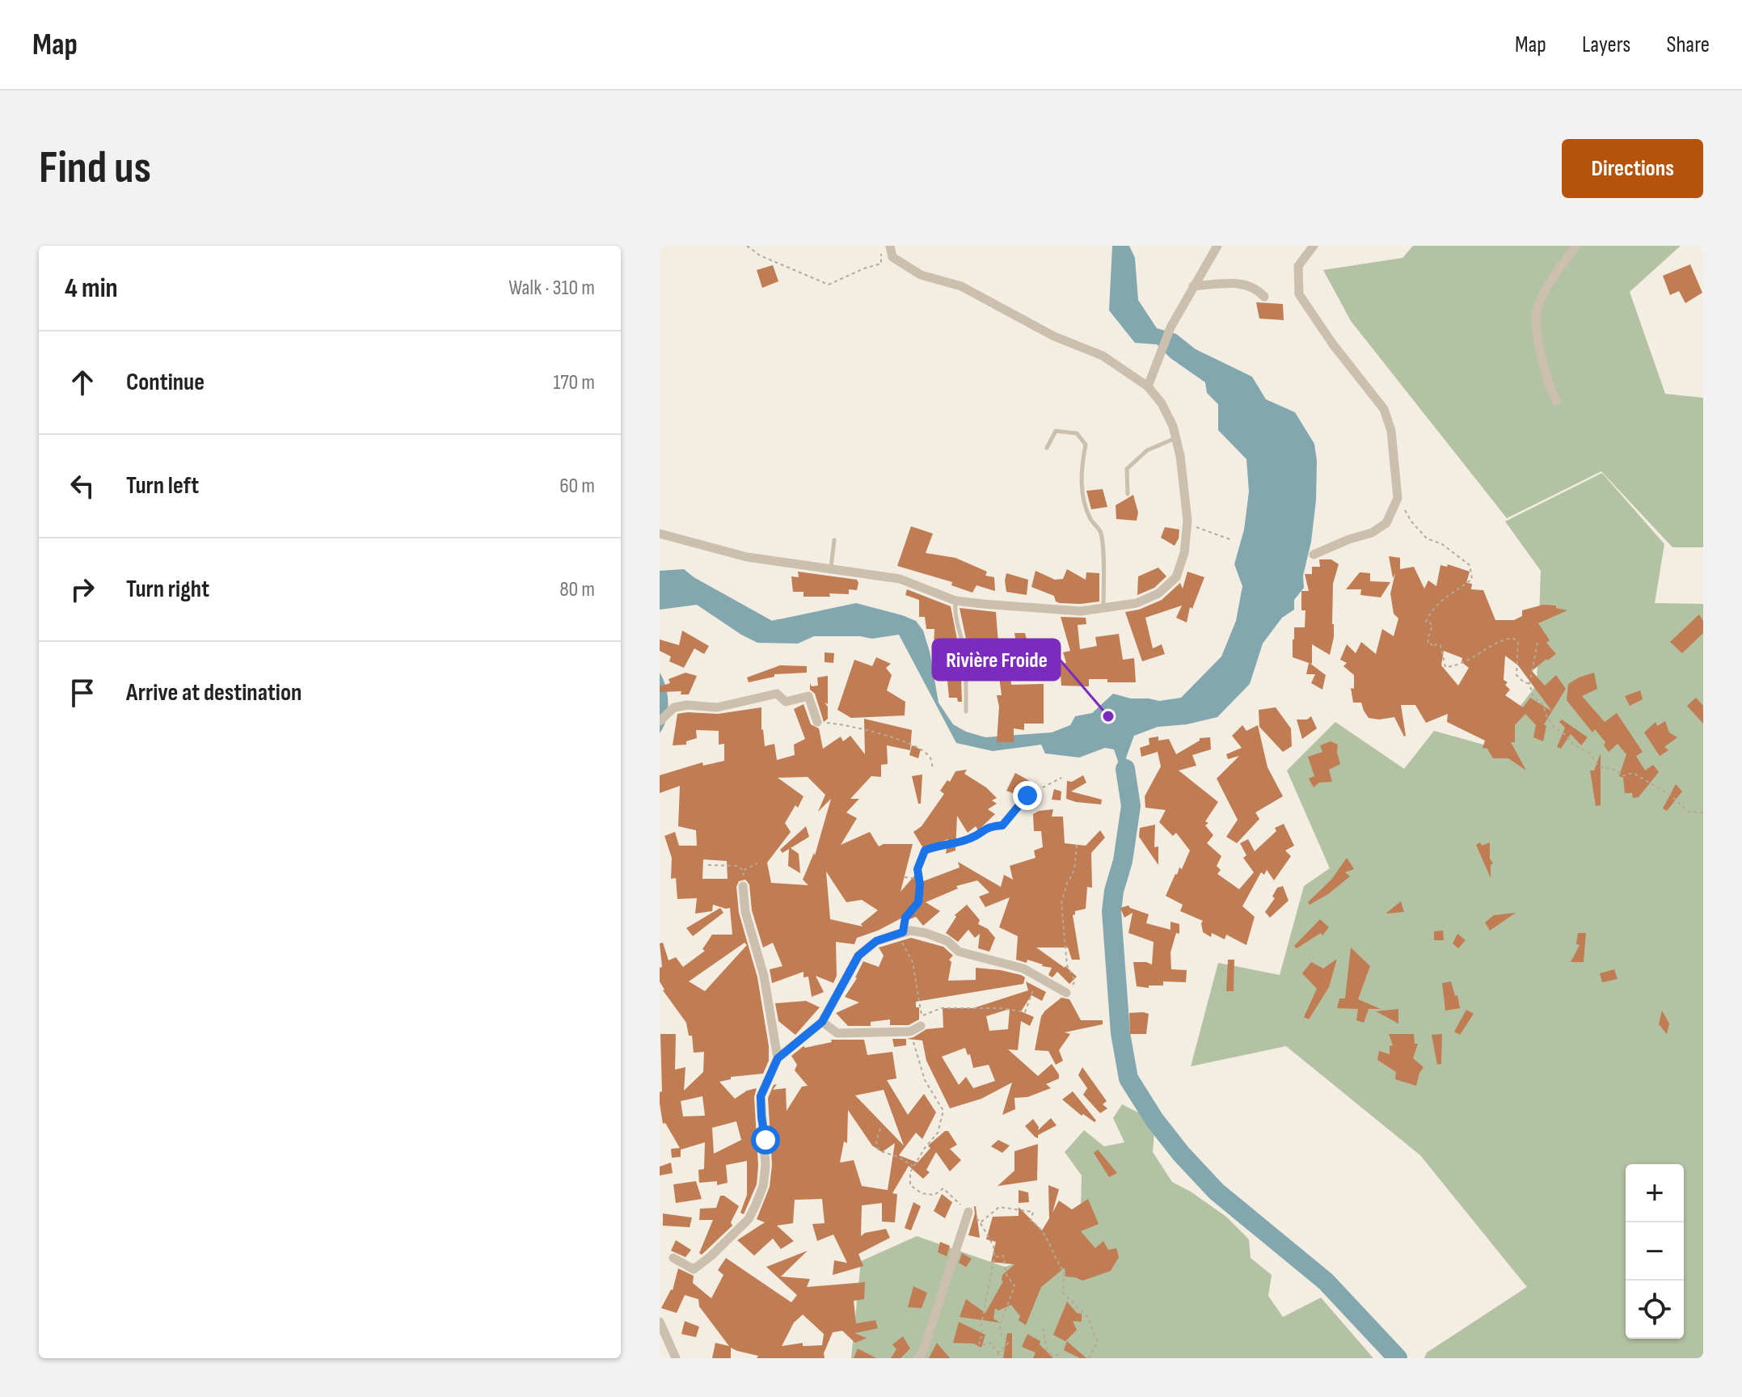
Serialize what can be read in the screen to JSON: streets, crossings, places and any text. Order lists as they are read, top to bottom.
{
  "places": ["Rivière Froide"],
  "page": {
    "header": "Map",
    "nav": ["Map", "Layers", "Share"],
    "buttons": "Directions",
    "title": "Find us",
    "heading": ["4 min", "Walk · 310 m"],
    "list": [
      ["Continue", "170 m"],
      ["Turn left", "60 m"],
      ["Turn right", "80 m"],
      "Arrive at destination"
    ],
    "map_buttons": ["+", "−"]
  }
}
